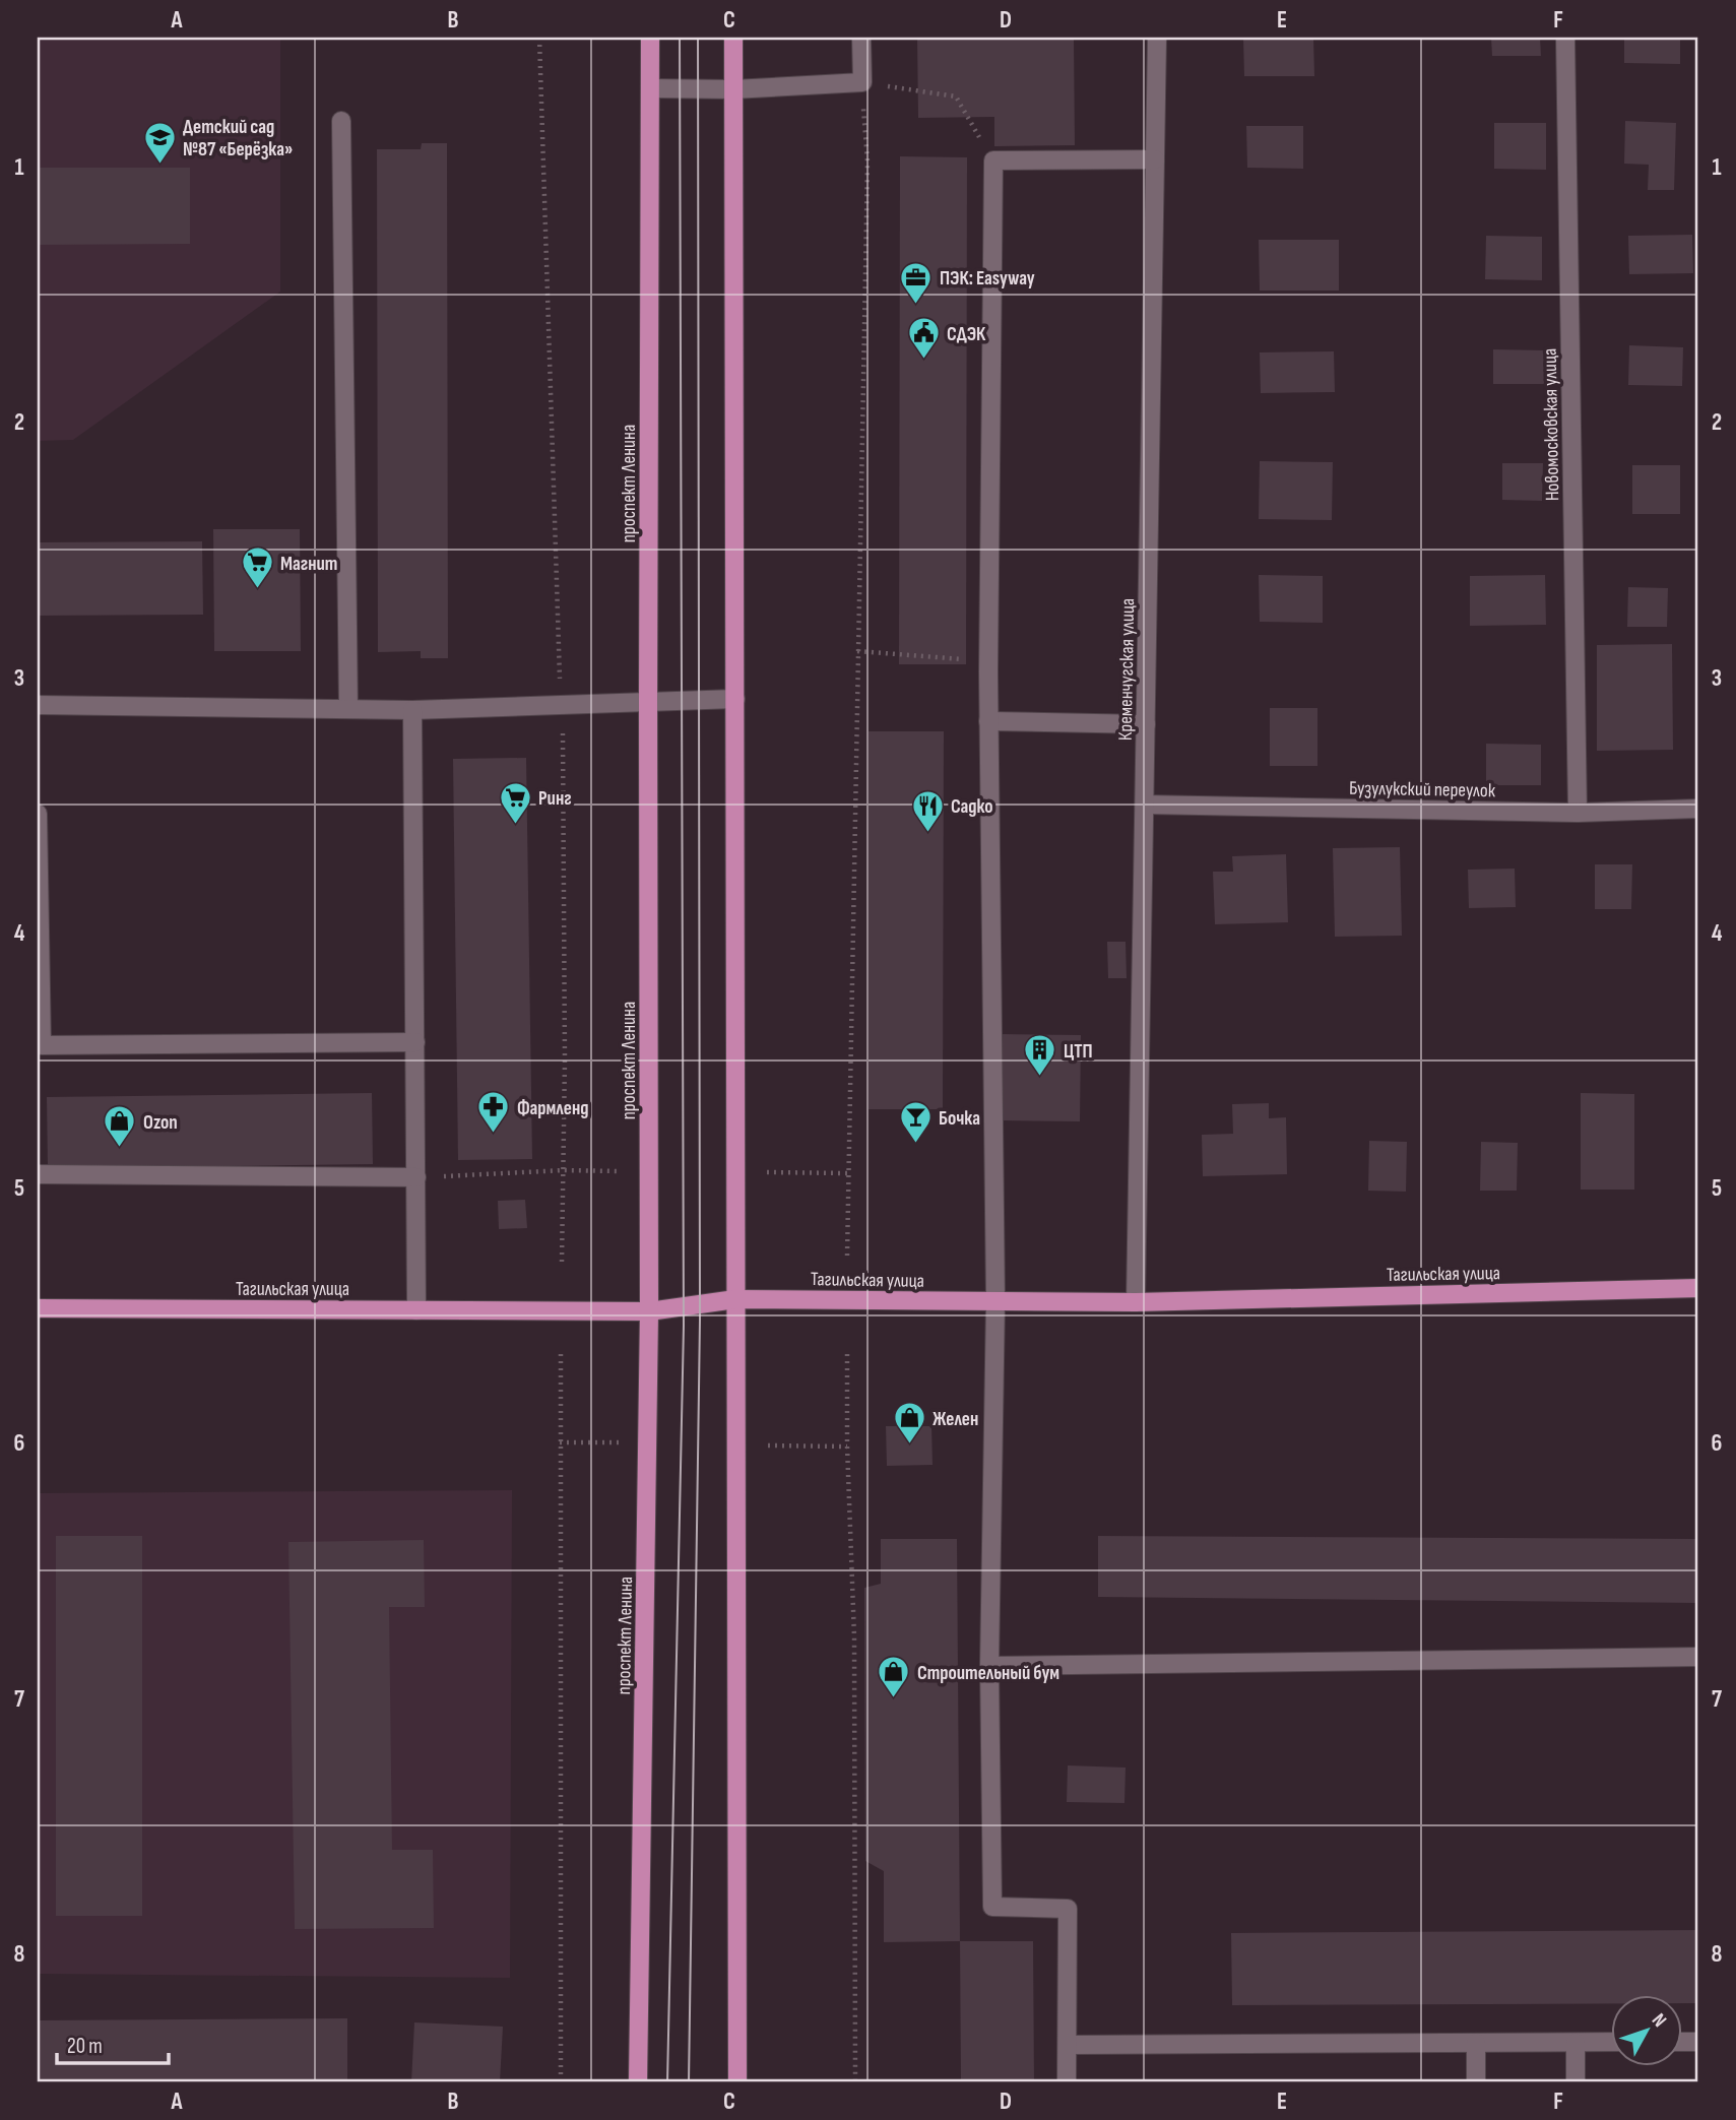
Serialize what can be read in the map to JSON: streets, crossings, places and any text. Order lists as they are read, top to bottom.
{
  "streets": {
    "main road": ["проспект Ленина", "Тагильская улица"],
    "street": ["Новомосковская улица", "Кременчугская улица", "Бузулукский переулок"]
  },
  "crossings": [
    ["Новомосковская улица", "Бузулукский переулок"],
    ["проспект Ленина", "Тагильская улица"],
    ["Кременчугская улица", "Бузулукский переулок"],
    ["Кременчугская улица", "Тагильская улица"]
  ],
  "places": {
    "school or university": ["Детский сад №87 «Берёзка»"],
    "office": ["ПЭК: Easyway"],
    "public building": ["СДЭК"],
    "supermarket": ["Магнит", "Ринг"],
    "restaurant": ["Садко"],
    "building": ["ЦТП"],
    "pharmacy": ["Фармленд"],
    "bar": ["Бочка"],
    "shop": ["Ozon", "Желен", "Строительный бум"]
  },
  "scale_bar": "20 m",
  "north": "top right",
  "grid": {
    "columns": [
      "A",
      "B",
      "C",
      "D",
      "E",
      "F"
    ],
    "rows": [
      "1",
      "2",
      "3",
      "4",
      "5",
      "6",
      "7",
      "8"
    ]
  }
}
